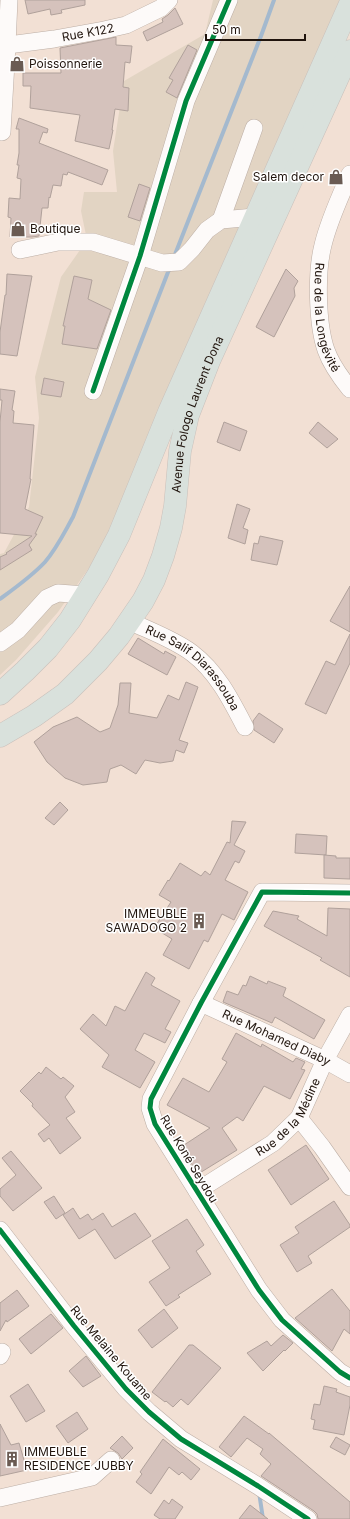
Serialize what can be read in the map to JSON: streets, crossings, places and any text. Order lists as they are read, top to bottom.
{
  "streets": {
    "main road": ["Avenue Fologo Laurent Dona"],
    "street": [
      "Rue K122",
      "Rue de la Longévité",
      "Rue Salif Diarassouba",
      "Rue Mohamed Diaby",
      "Rue de la Médine",
      "Rue Koné Seydou",
      "Rue Melaine Kouame"
    ]
  },
  "crossings": [
    ["Avenue Fologo Laurent Dona", "Rue Salif Diarassouba"],
    ["Rue Mohamed Diaby", "Rue de la Médine"],
    ["Rue Mohamed Diaby", "Rue Koné Seydou"],
    ["Rue de la Médine", "Rue Koné Seydou"]
  ],
  "places": {
    "shop": ["Poissonnerie", "Salem decor", "Boutique"],
    "building": ["IMMEUBLE SAWADOGO 2", "IMMEUBLE RESIDENCE JUBBY"]
  },
  "scale_bar": "50 m"
}
